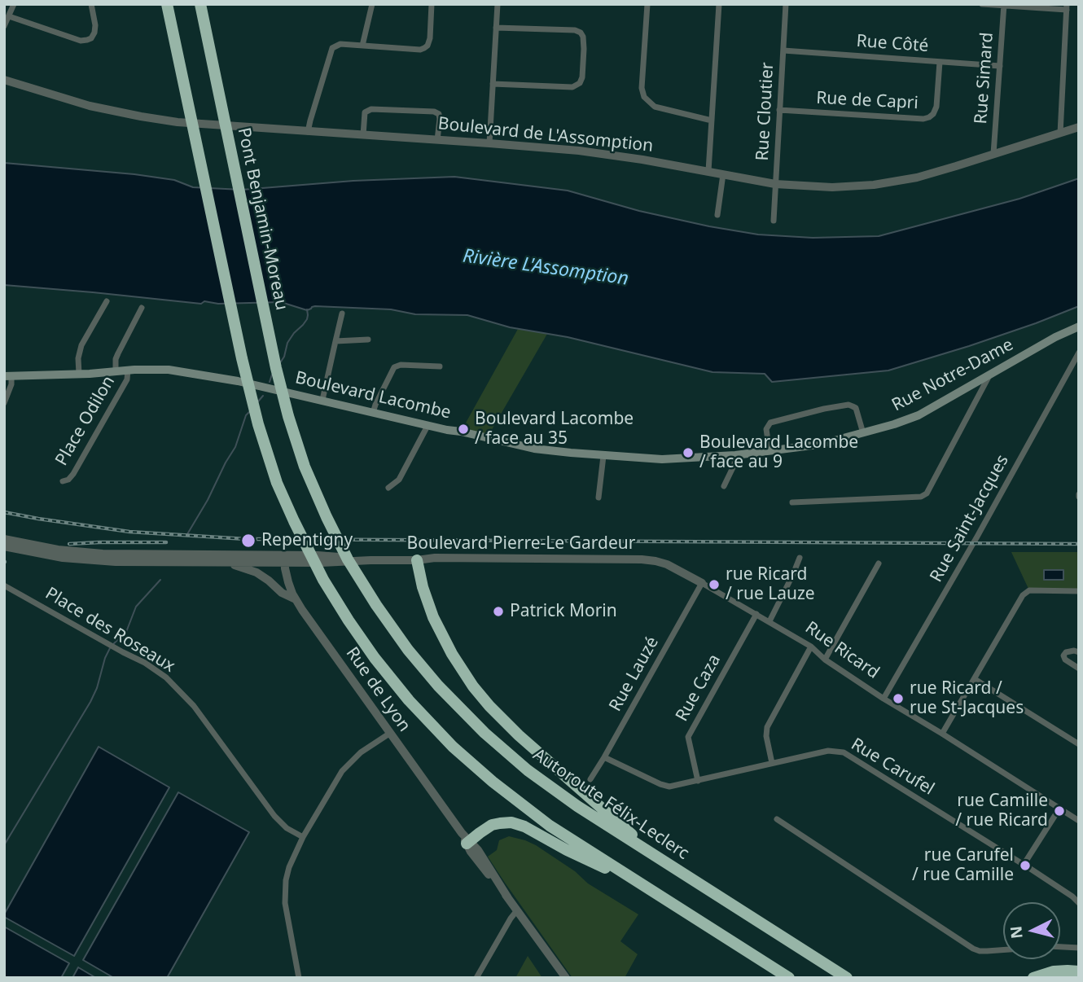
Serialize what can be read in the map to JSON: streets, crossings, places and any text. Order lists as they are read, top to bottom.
{
  "streets": {
    "highway": ["Pont Benjamin-Moreau", "Autoroute Félix-Leclerc"],
    "main road": ["Rue Notre-Dame", "Boulevard Lacombe"],
    "street": [
      "Rue Côté",
      "Rue Simard",
      "Rue de Capri",
      "Rue Cloutier",
      "Boulevard de L'Assomption",
      "Place Odilon",
      "Rue Saint-Jacques",
      "Boulevard Pierre-Le Gardeur",
      "Place des Roseaux",
      "Rue Ricard",
      "Rue Lauzé",
      "Rue Caza",
      "Rue de Lyon",
      "Rue Carufel"
    ]
  },
  "crossings": [
    ["Rue Côté", "Rue Simard"],
    ["Rue Côté", "Rue de Capri"],
    ["Rue Côté", "Rue Cloutier"],
    ["Rue Simard", "Boulevard de L'Assomption"],
    ["Rue de Capri", "Rue Cloutier"],
    ["Rue Cloutier", "Boulevard de L'Assomption"],
    ["Pont Benjamin-Moreau", "Autoroute Félix-Leclerc"],
    ["Rue Notre-Dame", "Boulevard Lacombe"],
    ["Boulevard Lacombe", "Place Odilon"],
    ["Rue Saint-Jacques", "Rue Ricard"],
    ["Boulevard Pierre-Le Gardeur", "Rue Ricard"],
    ["Boulevard Pierre-Le Gardeur", "Rue de Lyon"],
    ["Rue Ricard", "Rue Lauzé"],
    ["Rue Ricard", "Rue Caza"],
    ["Rue Lauzé", "Rue Carufel"],
    ["Rue Caza", "Rue Carufel"]
  ],
  "water": ["Rivière L'Assomption"],
  "places": [
    "Boulevard Lacombe / face au 35",
    "Boulevard Lacombe / face au 9",
    "Repentigny",
    "rue Ricard / rue Lauze",
    "Patrick Morin",
    "rue Ricard / rue St-Jacques",
    "rue Camille / rue Ricard",
    "rue Carufel / rue Camille"
  ],
  "north": "left"
}
